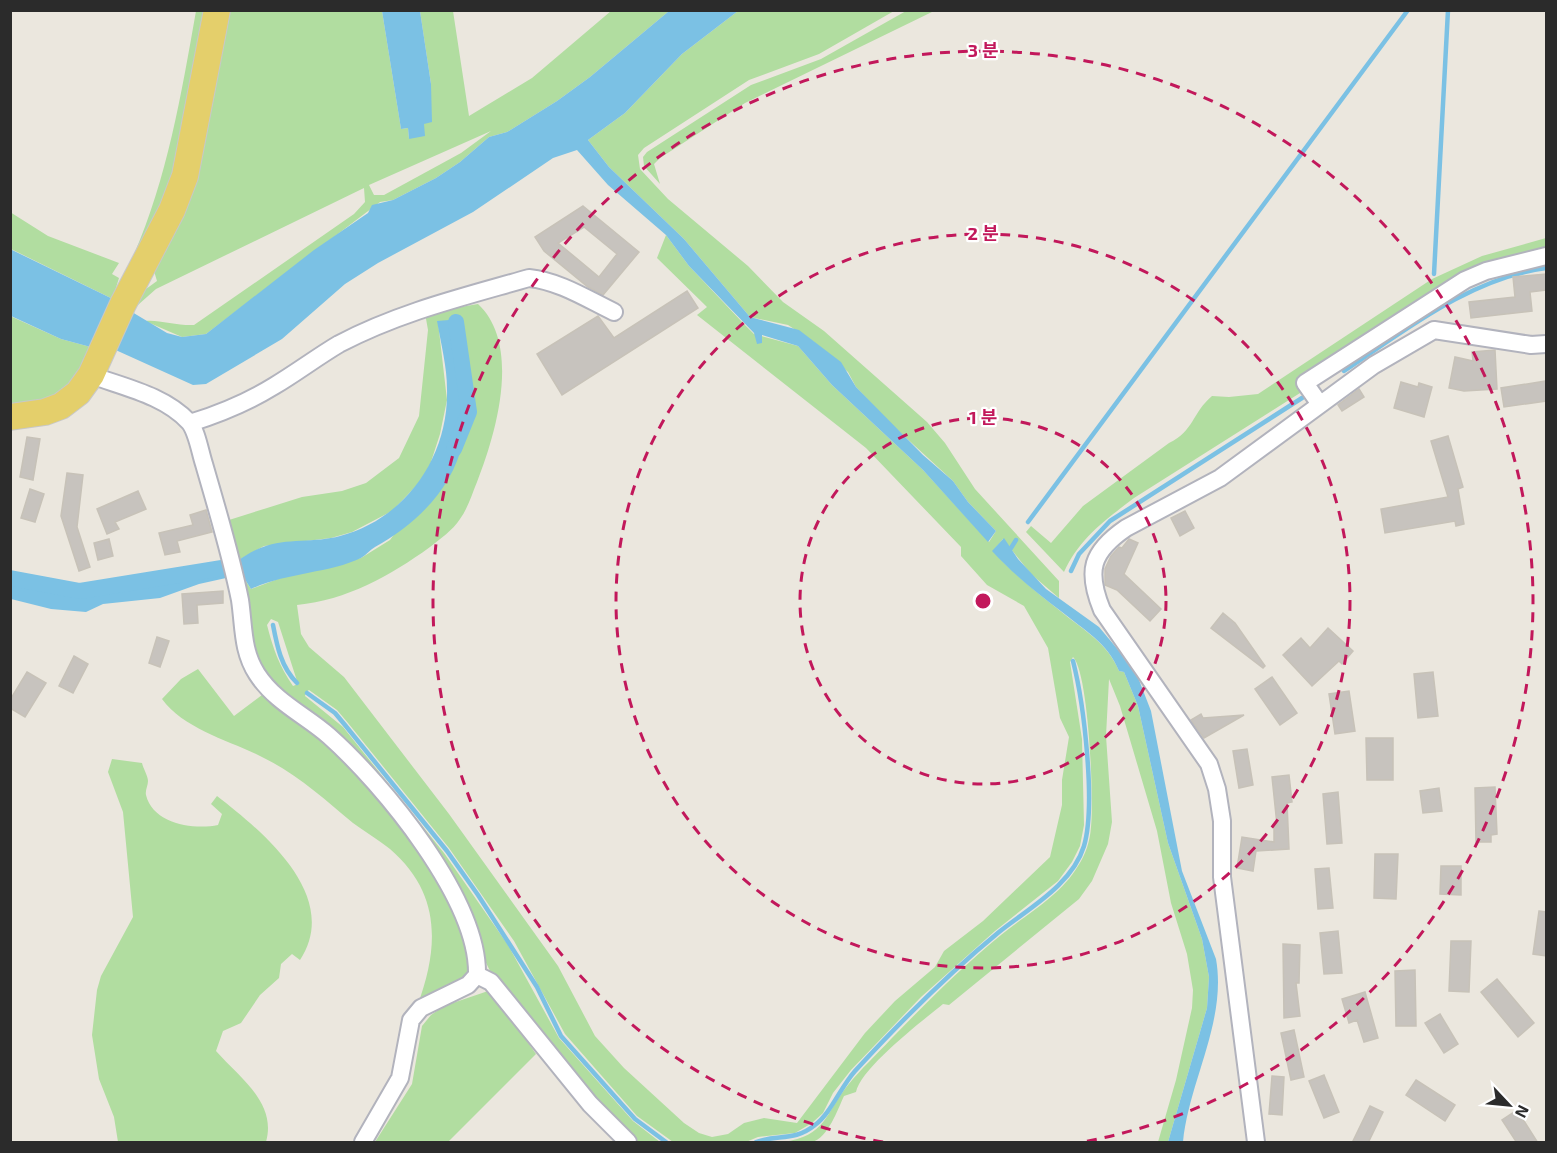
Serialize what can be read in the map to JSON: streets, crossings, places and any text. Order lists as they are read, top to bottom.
{
  "north": "bottom right",
  "rings": ["3 분", "2 분", "1 분"]
}
